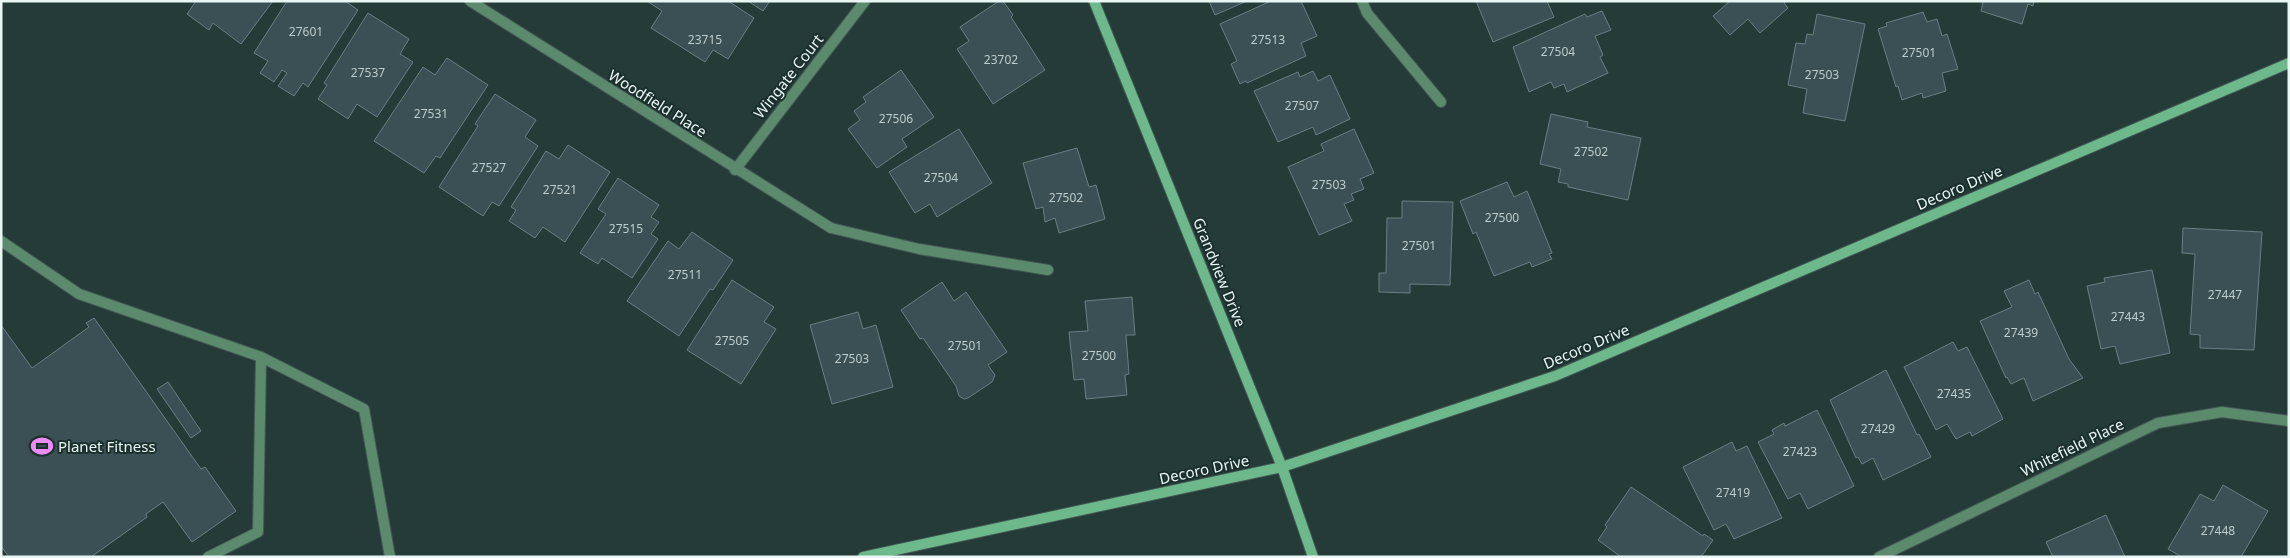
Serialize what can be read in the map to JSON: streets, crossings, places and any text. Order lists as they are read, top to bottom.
{
  "streets": {
    "main road": ["Decoro Drive", "Grandview Drive"],
    "street": ["Wingate Court", "Woodfield Place", "Whitefield Place"]
  },
  "crossings": [
    ["Wingate Court", "Woodfield Place"],
    ["Decoro Drive", "Grandview Drive"]
  ],
  "places": {
    "sports": ["Planet Fitness"]
  },
  "house_numbers": [
    "27601",
    "23715",
    "27513",
    "27504",
    "27501",
    "23702",
    "27537",
    "27503",
    "27507",
    "27531",
    "27506",
    "27502",
    "27527",
    "27504",
    "27503",
    "27521",
    "27502",
    "27500",
    "27515",
    "27501",
    "27511",
    "27447",
    "27443",
    "27439",
    "27505",
    "27501",
    "27500",
    "27503",
    "27435",
    "27429",
    "27423",
    "27419",
    "27448"
  ]
}
